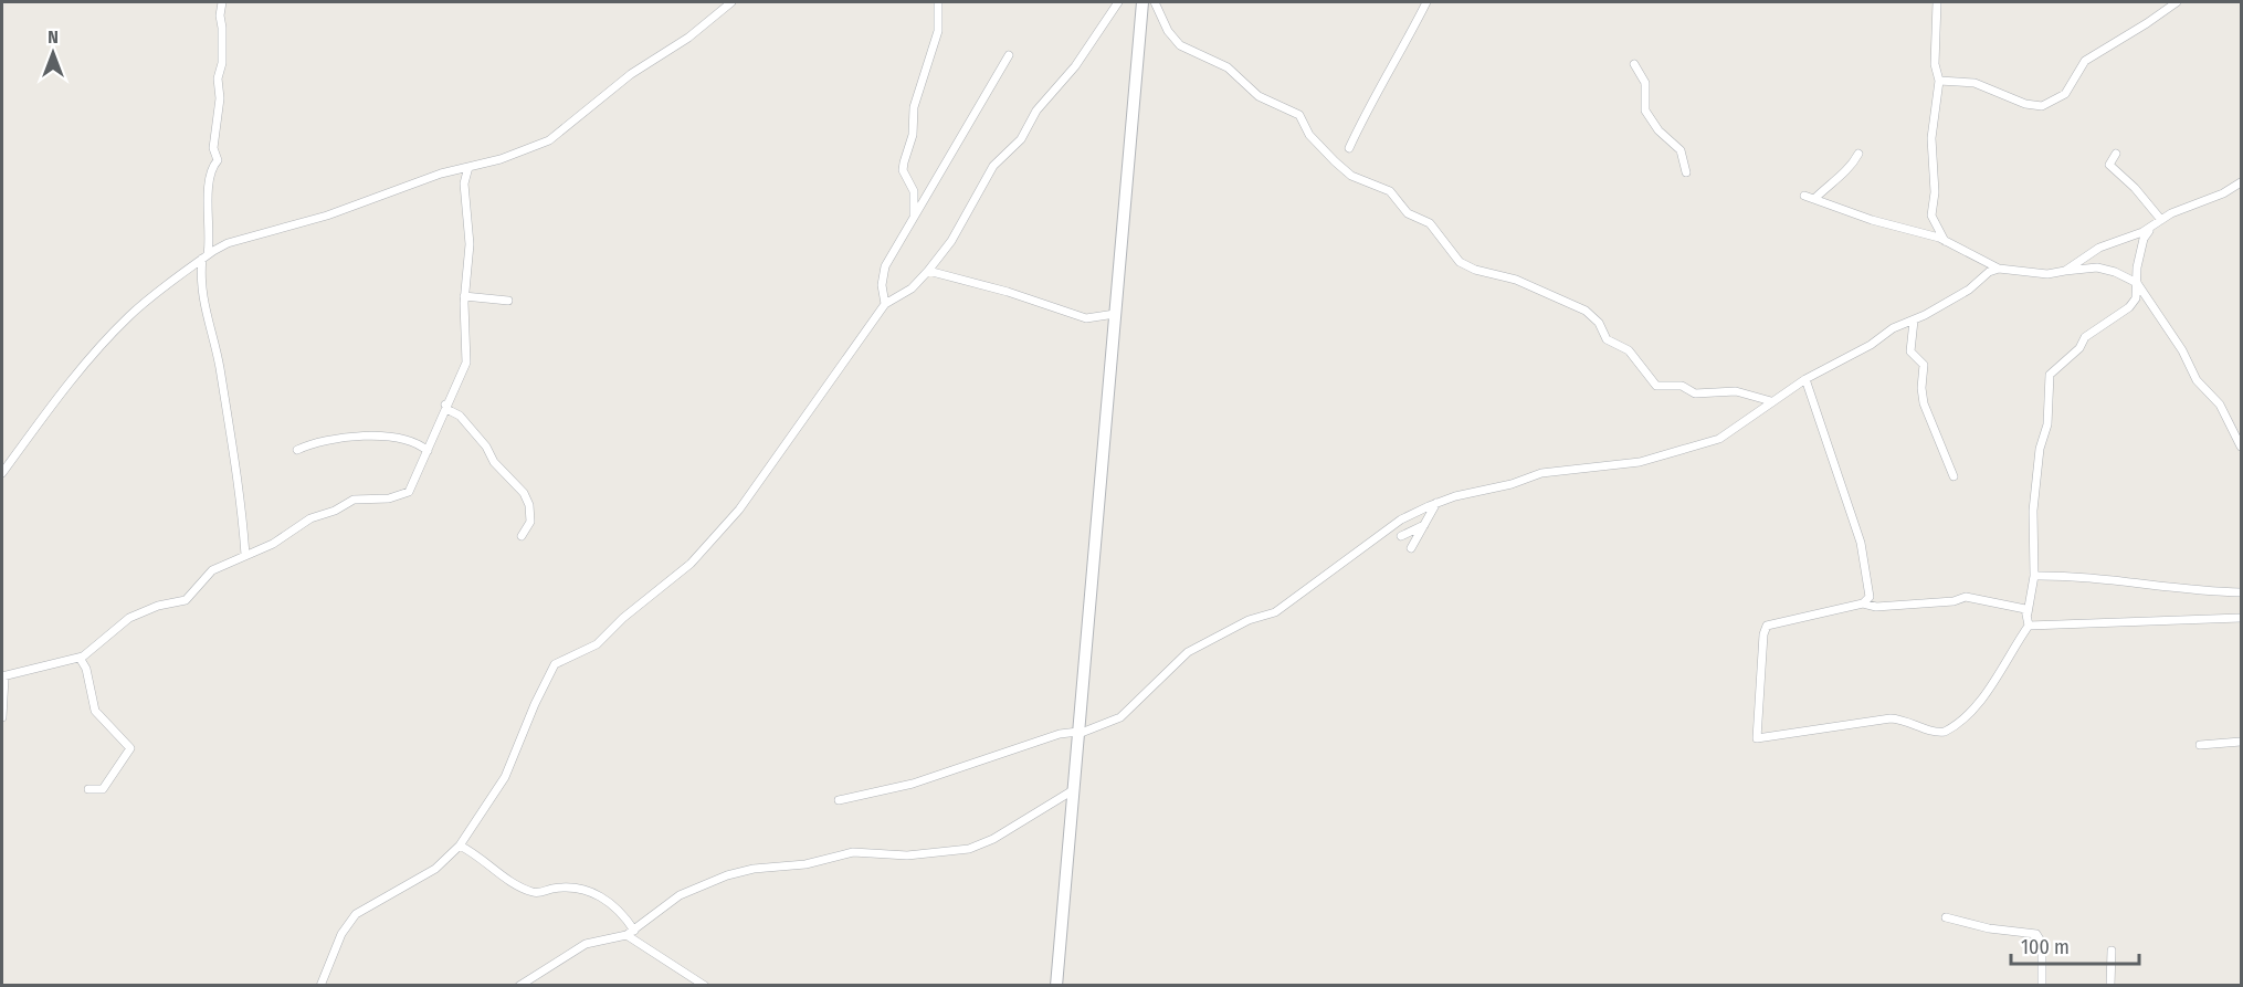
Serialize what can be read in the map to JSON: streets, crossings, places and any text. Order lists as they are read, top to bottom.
{
  "scale_bar": "100 m",
  "north": "top"
}
